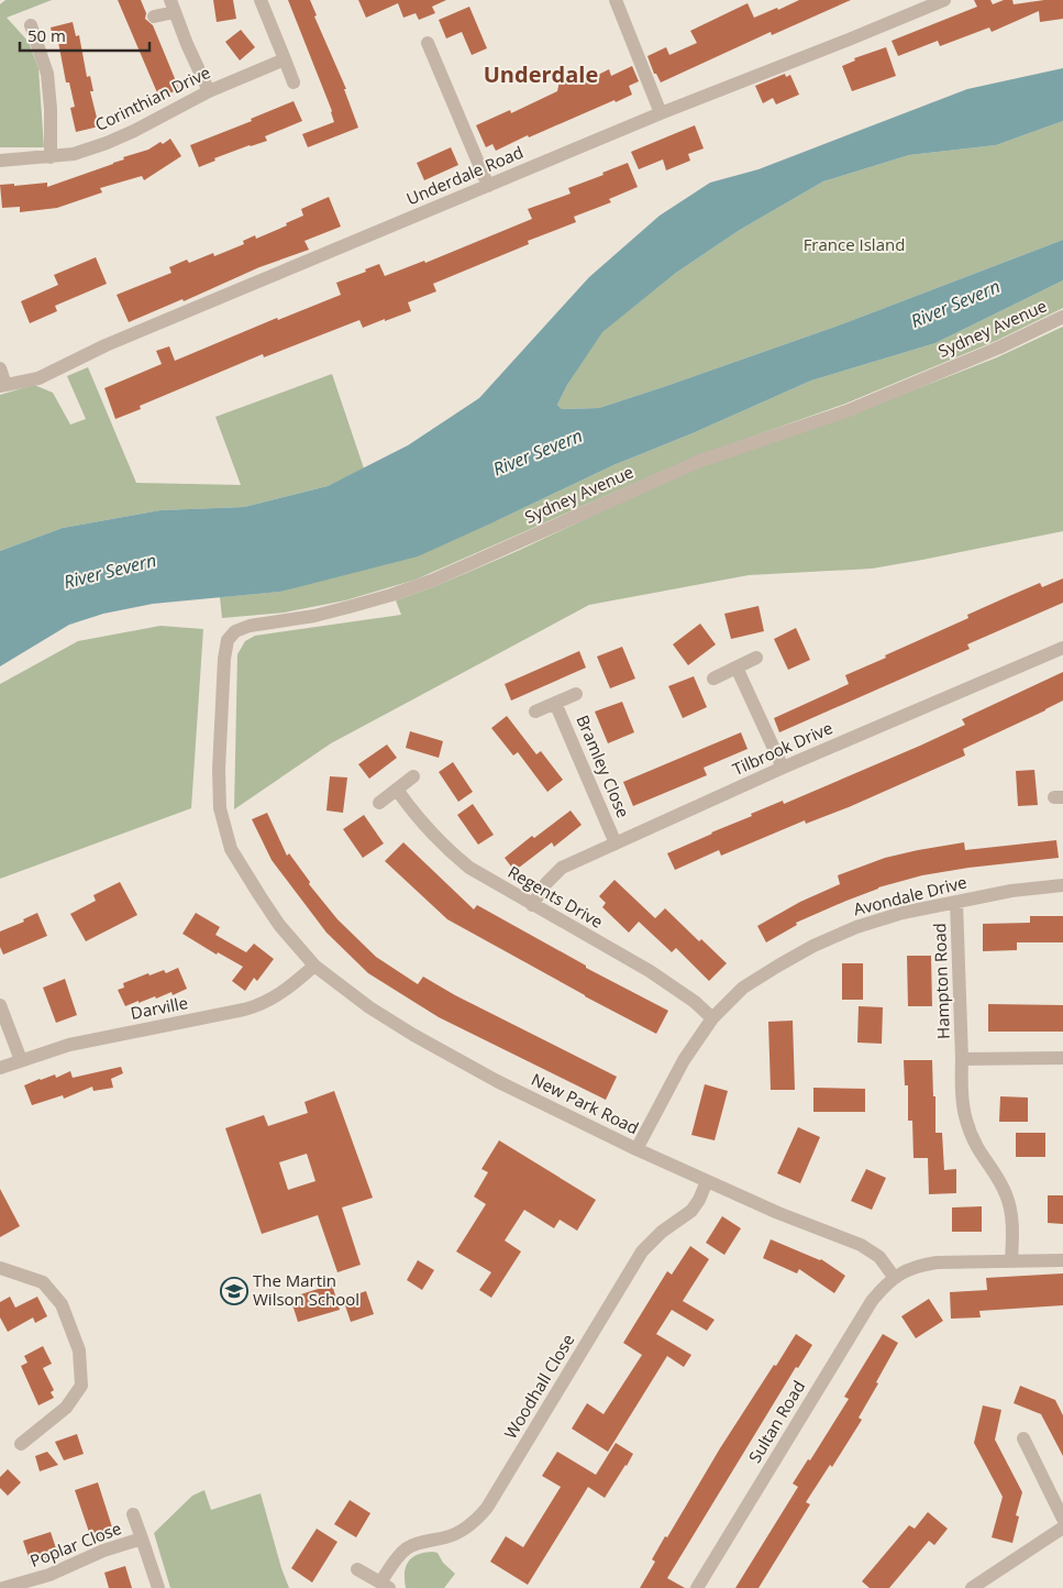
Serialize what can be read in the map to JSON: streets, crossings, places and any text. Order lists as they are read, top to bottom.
{
  "streets": {
    "street": [
      "Corinthian Drive",
      "Underdale Road",
      "Sydney Avenue",
      "Tilbrook Drive",
      "Bramley Close",
      "Avondale Drive",
      "Regents Drive",
      "Hampton Road",
      "Darville",
      "New Park Road",
      "Woodhall Close",
      "Sultan Road",
      "Poplar Close"
    ]
  },
  "crossings": [
    ["Sydney Avenue", "New Park Road"],
    ["Tilbrook Drive", "Bramley Close"],
    ["Tilbrook Drive", "Regents Drive"],
    ["Avondale Drive", "Regents Drive"],
    ["Avondale Drive", "Hampton Road"],
    ["Avondale Drive", "New Park Road"],
    ["Darville", "New Park Road"],
    ["New Park Road", "Woodhall Close"],
    ["New Park Road", "Sultan Road"]
  ],
  "districts": ["Underdale"],
  "water": ["River Severn"],
  "parks": ["France Island"],
  "places": {
    "school or university": ["The Martin Wilson School"]
  },
  "scale_bar": "50 m"
}
